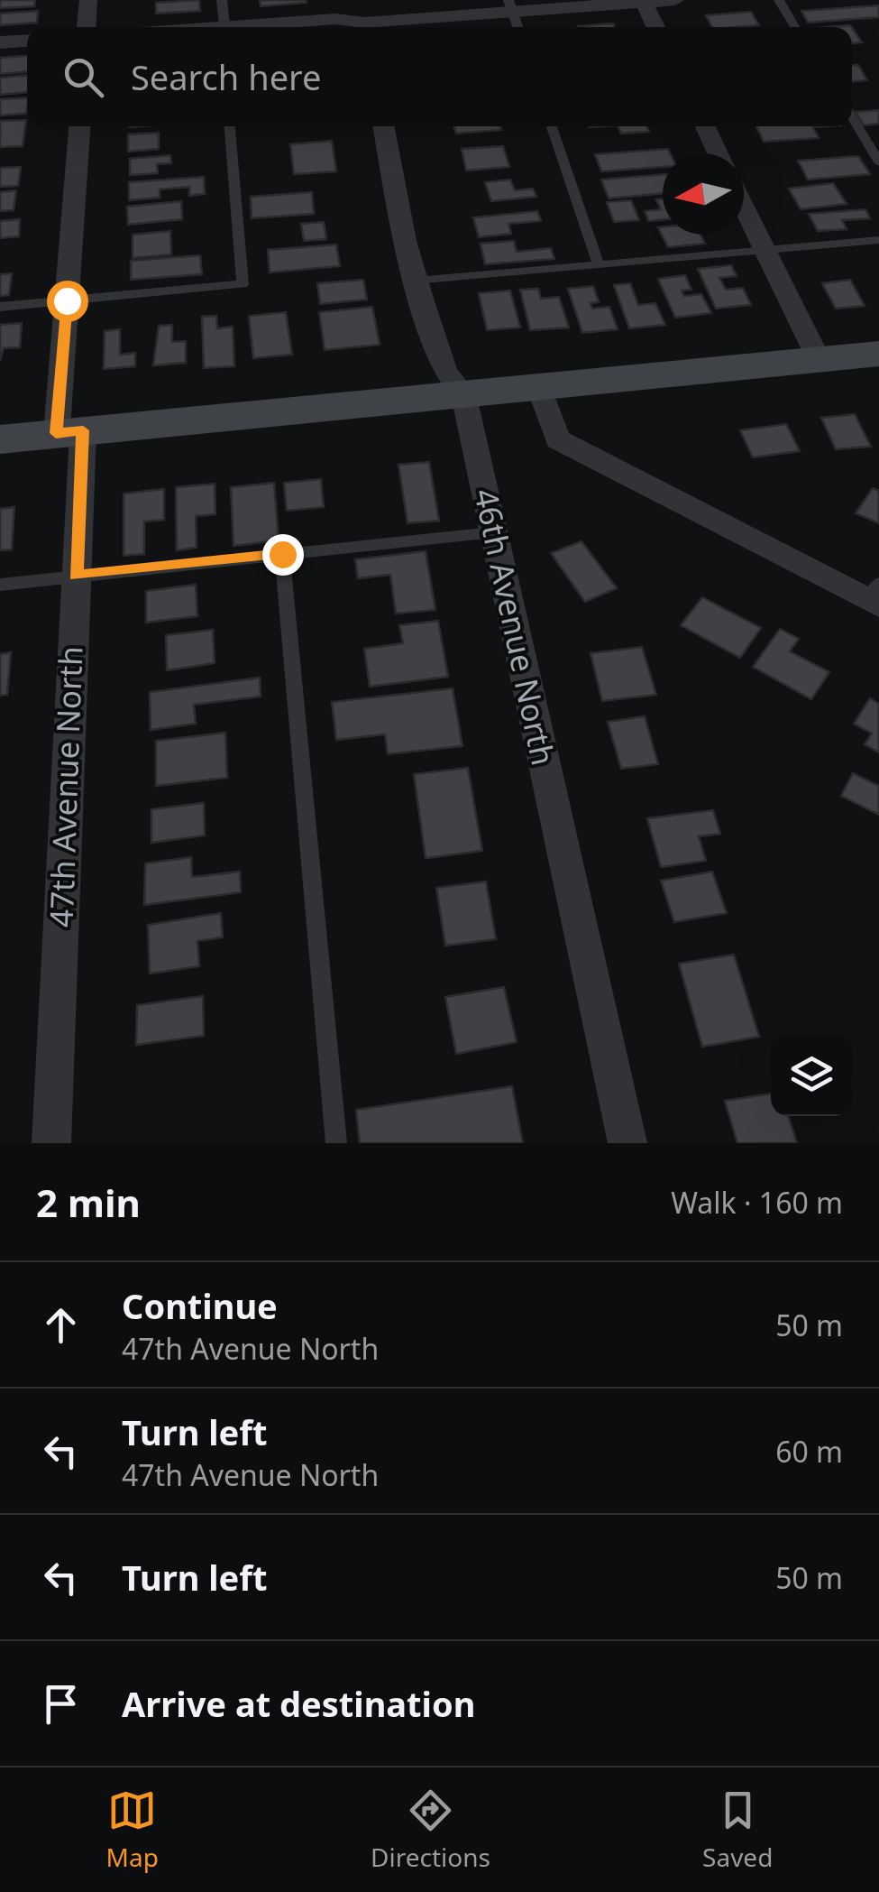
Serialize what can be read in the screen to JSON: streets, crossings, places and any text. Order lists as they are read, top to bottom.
{
  "streets": {
    "street": ["46th Avenue North", "47th Avenue North"]
  },
  "north": "left",
  "page": {
    "search": "Search here",
    "heading": ["2 min", "Walk · 160 m"],
    "list": [
      ["Continue", "47th Avenue North", "50 m"],
      ["Turn left", "47th Avenue North", "60 m"],
      ["Turn left", "50 m"],
      "Arrive at destination"
    ],
    "nav": ["Map", "Directions", "Saved"]
  }
}
